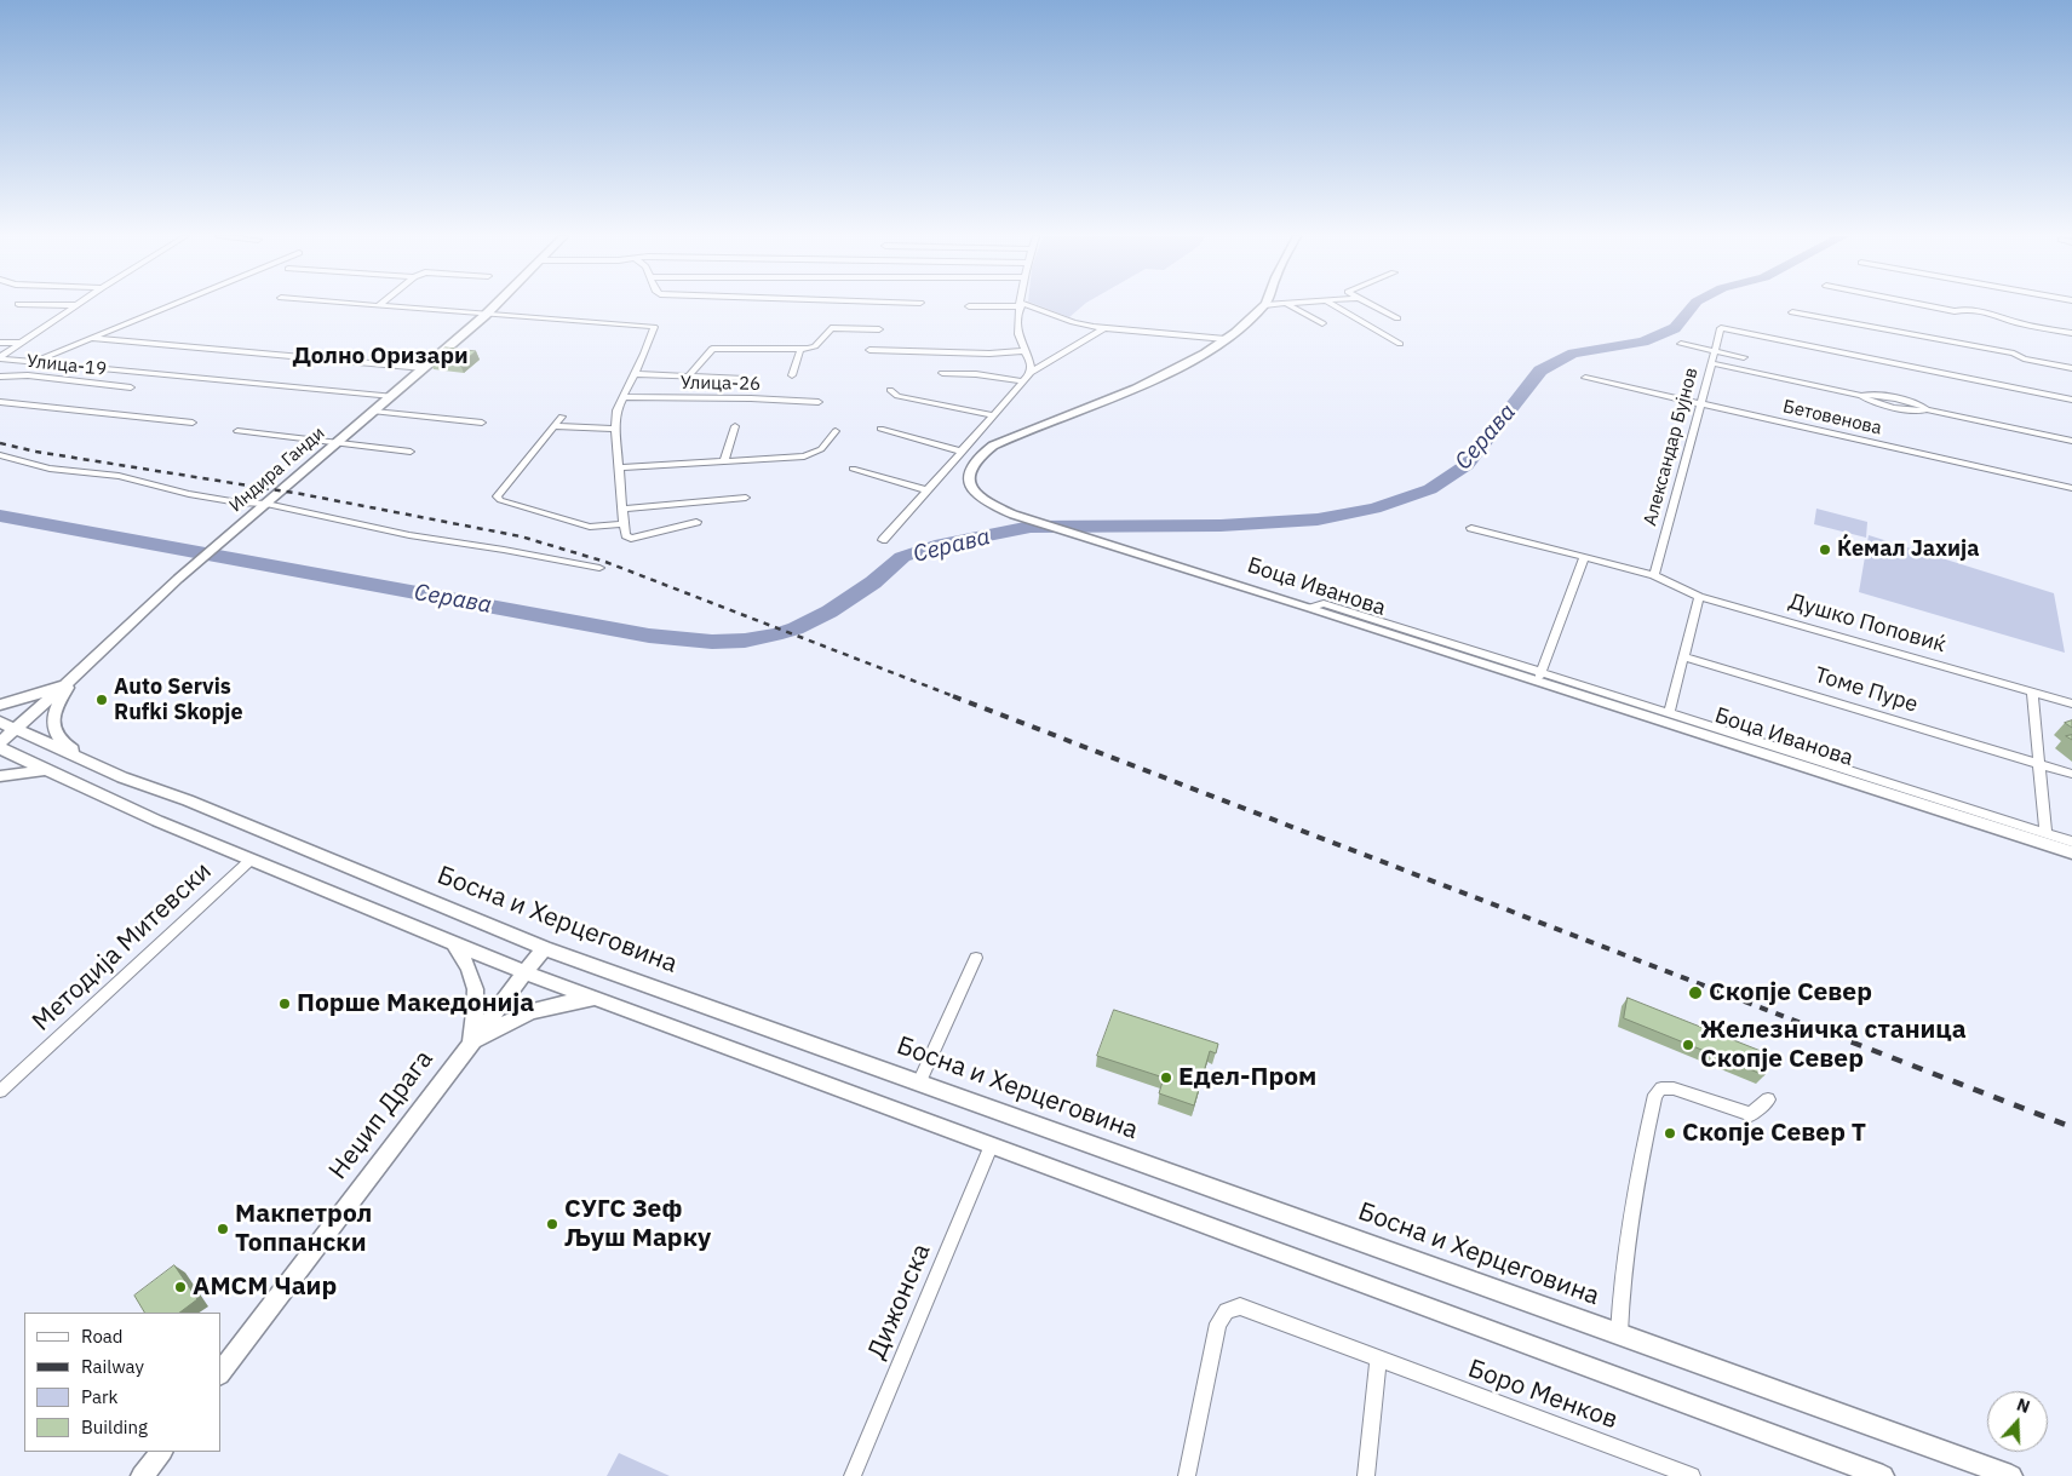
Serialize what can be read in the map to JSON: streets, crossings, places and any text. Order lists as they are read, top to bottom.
{
  "streets": {
    "street": [
      "Улица-19",
      "Улица-26",
      "Бетовенова",
      "Александар Бујнов",
      "Индира Ганди",
      "Боца Иванова",
      "Душко Поповиќ",
      "Томе Пуре",
      "Босна и Херцеговина",
      "Методија Митевски",
      "Неџип Драга",
      "Дижонска",
      "Боро Менков"
    ]
  },
  "crossings": [
    ["Бетовенова", "Александар Бујнов"],
    ["Александар Бујнов", "Душко Поповиќ"],
    ["Индира Ганди", "Босна и Херцеговина"],
    ["Босна и Херцеговина", "Неџип Драга"]
  ],
  "districts": ["Долно Оризари"],
  "water": ["Серава"],
  "places": [
    "Ќемал Јахија",
    "Auto Servis Rufki Skopje",
    "Скопје Север",
    "Порше Македонија",
    "Железничка станица Скопје Север",
    "Едел-Пром",
    "Скопје Север Т",
    "СУГС Зеф Љуш Марку",
    "Макпетрол Топпански",
    "АМСМ Чаир"
  ],
  "legend": [
    "Road",
    "Railway",
    "Park",
    "Building"
  ],
  "north": "top"
}
